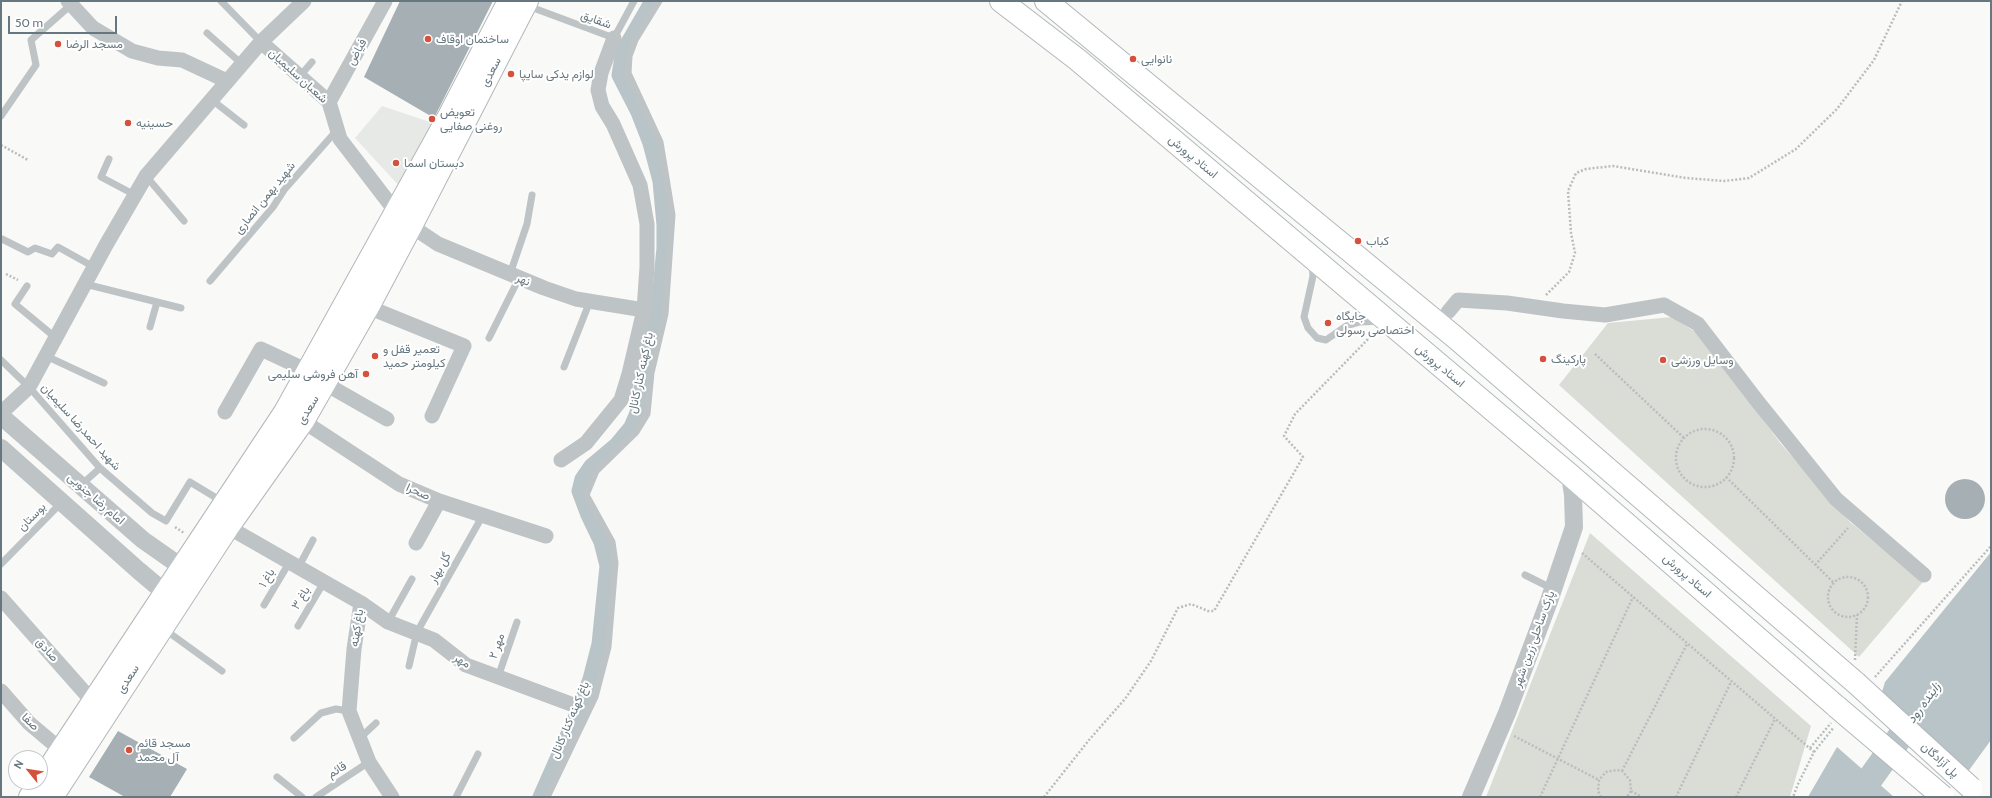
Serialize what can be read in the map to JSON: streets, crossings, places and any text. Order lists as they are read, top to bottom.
{
  "streets": {
    "main road": ["سعدی", "استاد پرورش", "پل آزادگان"],
    "street": [
      "فیاض",
      "شعبان سلیمیان",
      "نهر",
      "صحرا",
      "امام رضا جنوبی",
      "باغ کهنه",
      "پارک ساحلی زرین شهر",
      "صادق",
      "مهر",
      "صفا"
    ],
    "lane": [
      "شقایق",
      "شهید بهمن انصاری",
      "باغ کهنه کنار کانال",
      "شهید احمدرضا سلیمیان",
      "بوستان",
      "گل بهار",
      "باغ ۱",
      "باغ ۳",
      "مهر ۲",
      "قائم"
    ]
  },
  "crossings": [
    ["شقایق", "سعدی"],
    ["فیاض", "شعبان سلیمیان"],
    ["سعدی", "شعبان سلیمیان"],
    ["سعدی", "نهر"],
    ["سعدی", "شهید احمدرضا سلیمیان"],
    ["سعدی", "صحرا"],
    ["سعدی", "امام رضا جنوبی"],
    ["سعدی", "باغ کهنه"],
    ["سعدی", "صادق"],
    ["سعدی", "صفا"],
    ["شعبان سلیمیان", "شهید بهمن انصاری"],
    ["شعبان سلیمیان", "نهر"],
    ["استاد پرورش", "پارک ساحلی زرین شهر"],
    ["صحرا", "گل بهار"],
    ["امام رضا جنوبی", "بوستان"],
    ["گل بهار", "مهر"],
    ["باغ ۱", "باغ کهنه"],
    ["باغ ۳", "باغ کهنه"],
    ["باغ کهنه", "مهر"],
    ["باغ کهنه", "قائم"],
    ["مهر ۲", "مهر"]
  ],
  "water": ["زاینده رود"],
  "places": [
    "ساختمان اوقاف",
    "مسجد الرضا",
    "نانوایی",
    "لوازم یدکی سایپا",
    "تعویض روغنی صفایی",
    "حسینیه",
    "دبستان اسما",
    "کباب",
    "جایگاه اختصاصی رسولی",
    "تعمیر قفل و کیلومتر حمید",
    "پارکینگ",
    "وسایل ورزشی",
    "آهن فروشی سلیمی",
    "مسجد قائم آل محمد"
  ],
  "scale_bar": "50 m",
  "north": "top left"
}
